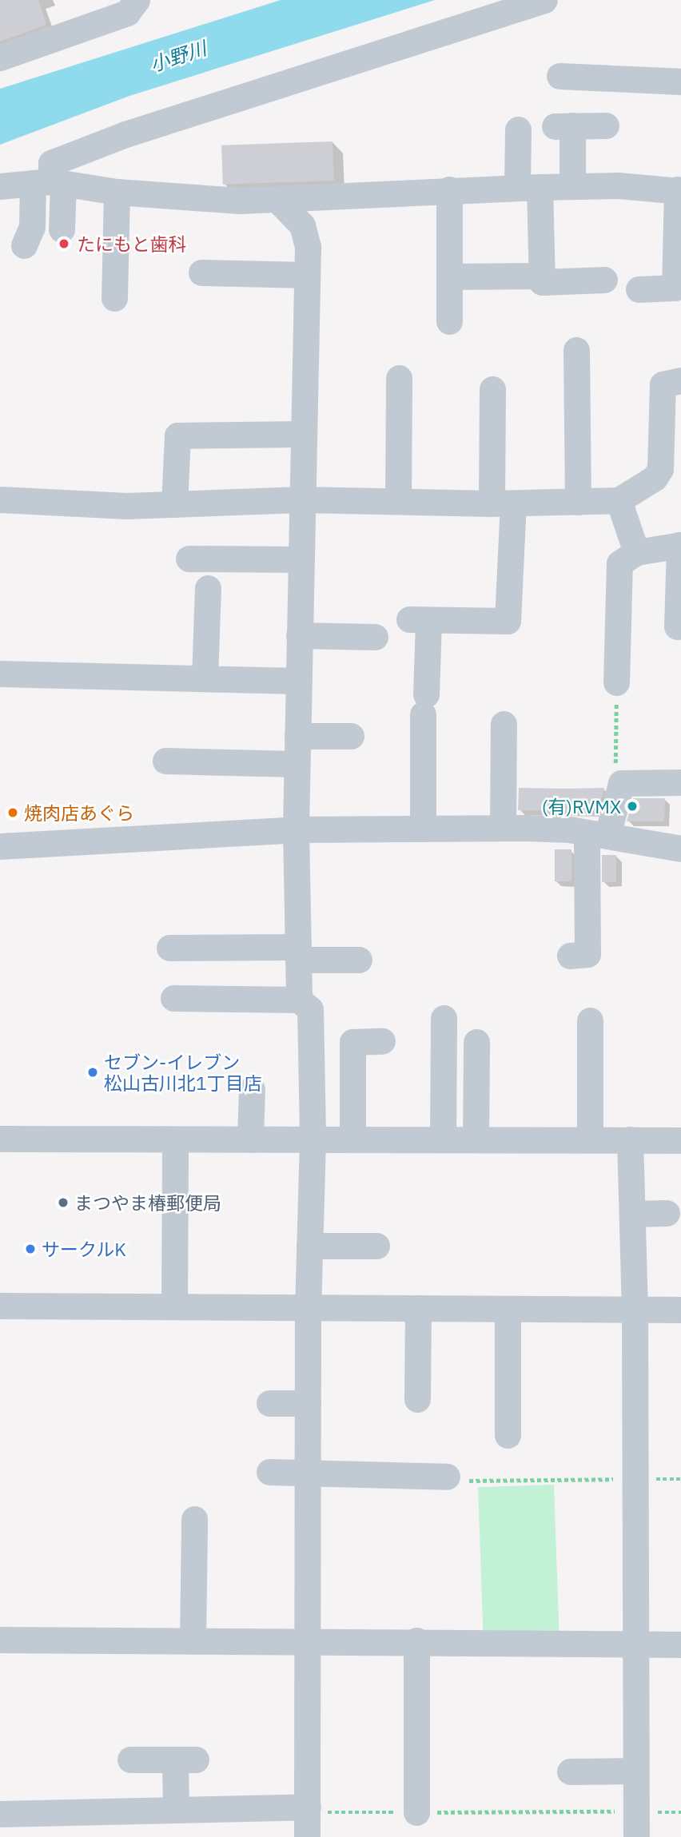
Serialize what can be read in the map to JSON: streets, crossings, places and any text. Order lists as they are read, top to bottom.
{
  "water": ["小野川"],
  "places": [
    "たにもと歯科",
    "(有)RVMX",
    "焼肉店あぐら",
    "セブン-イレブン 松山古川北1丁目店",
    "まつやま椿郵便局",
    "サークルK"
  ]
}
